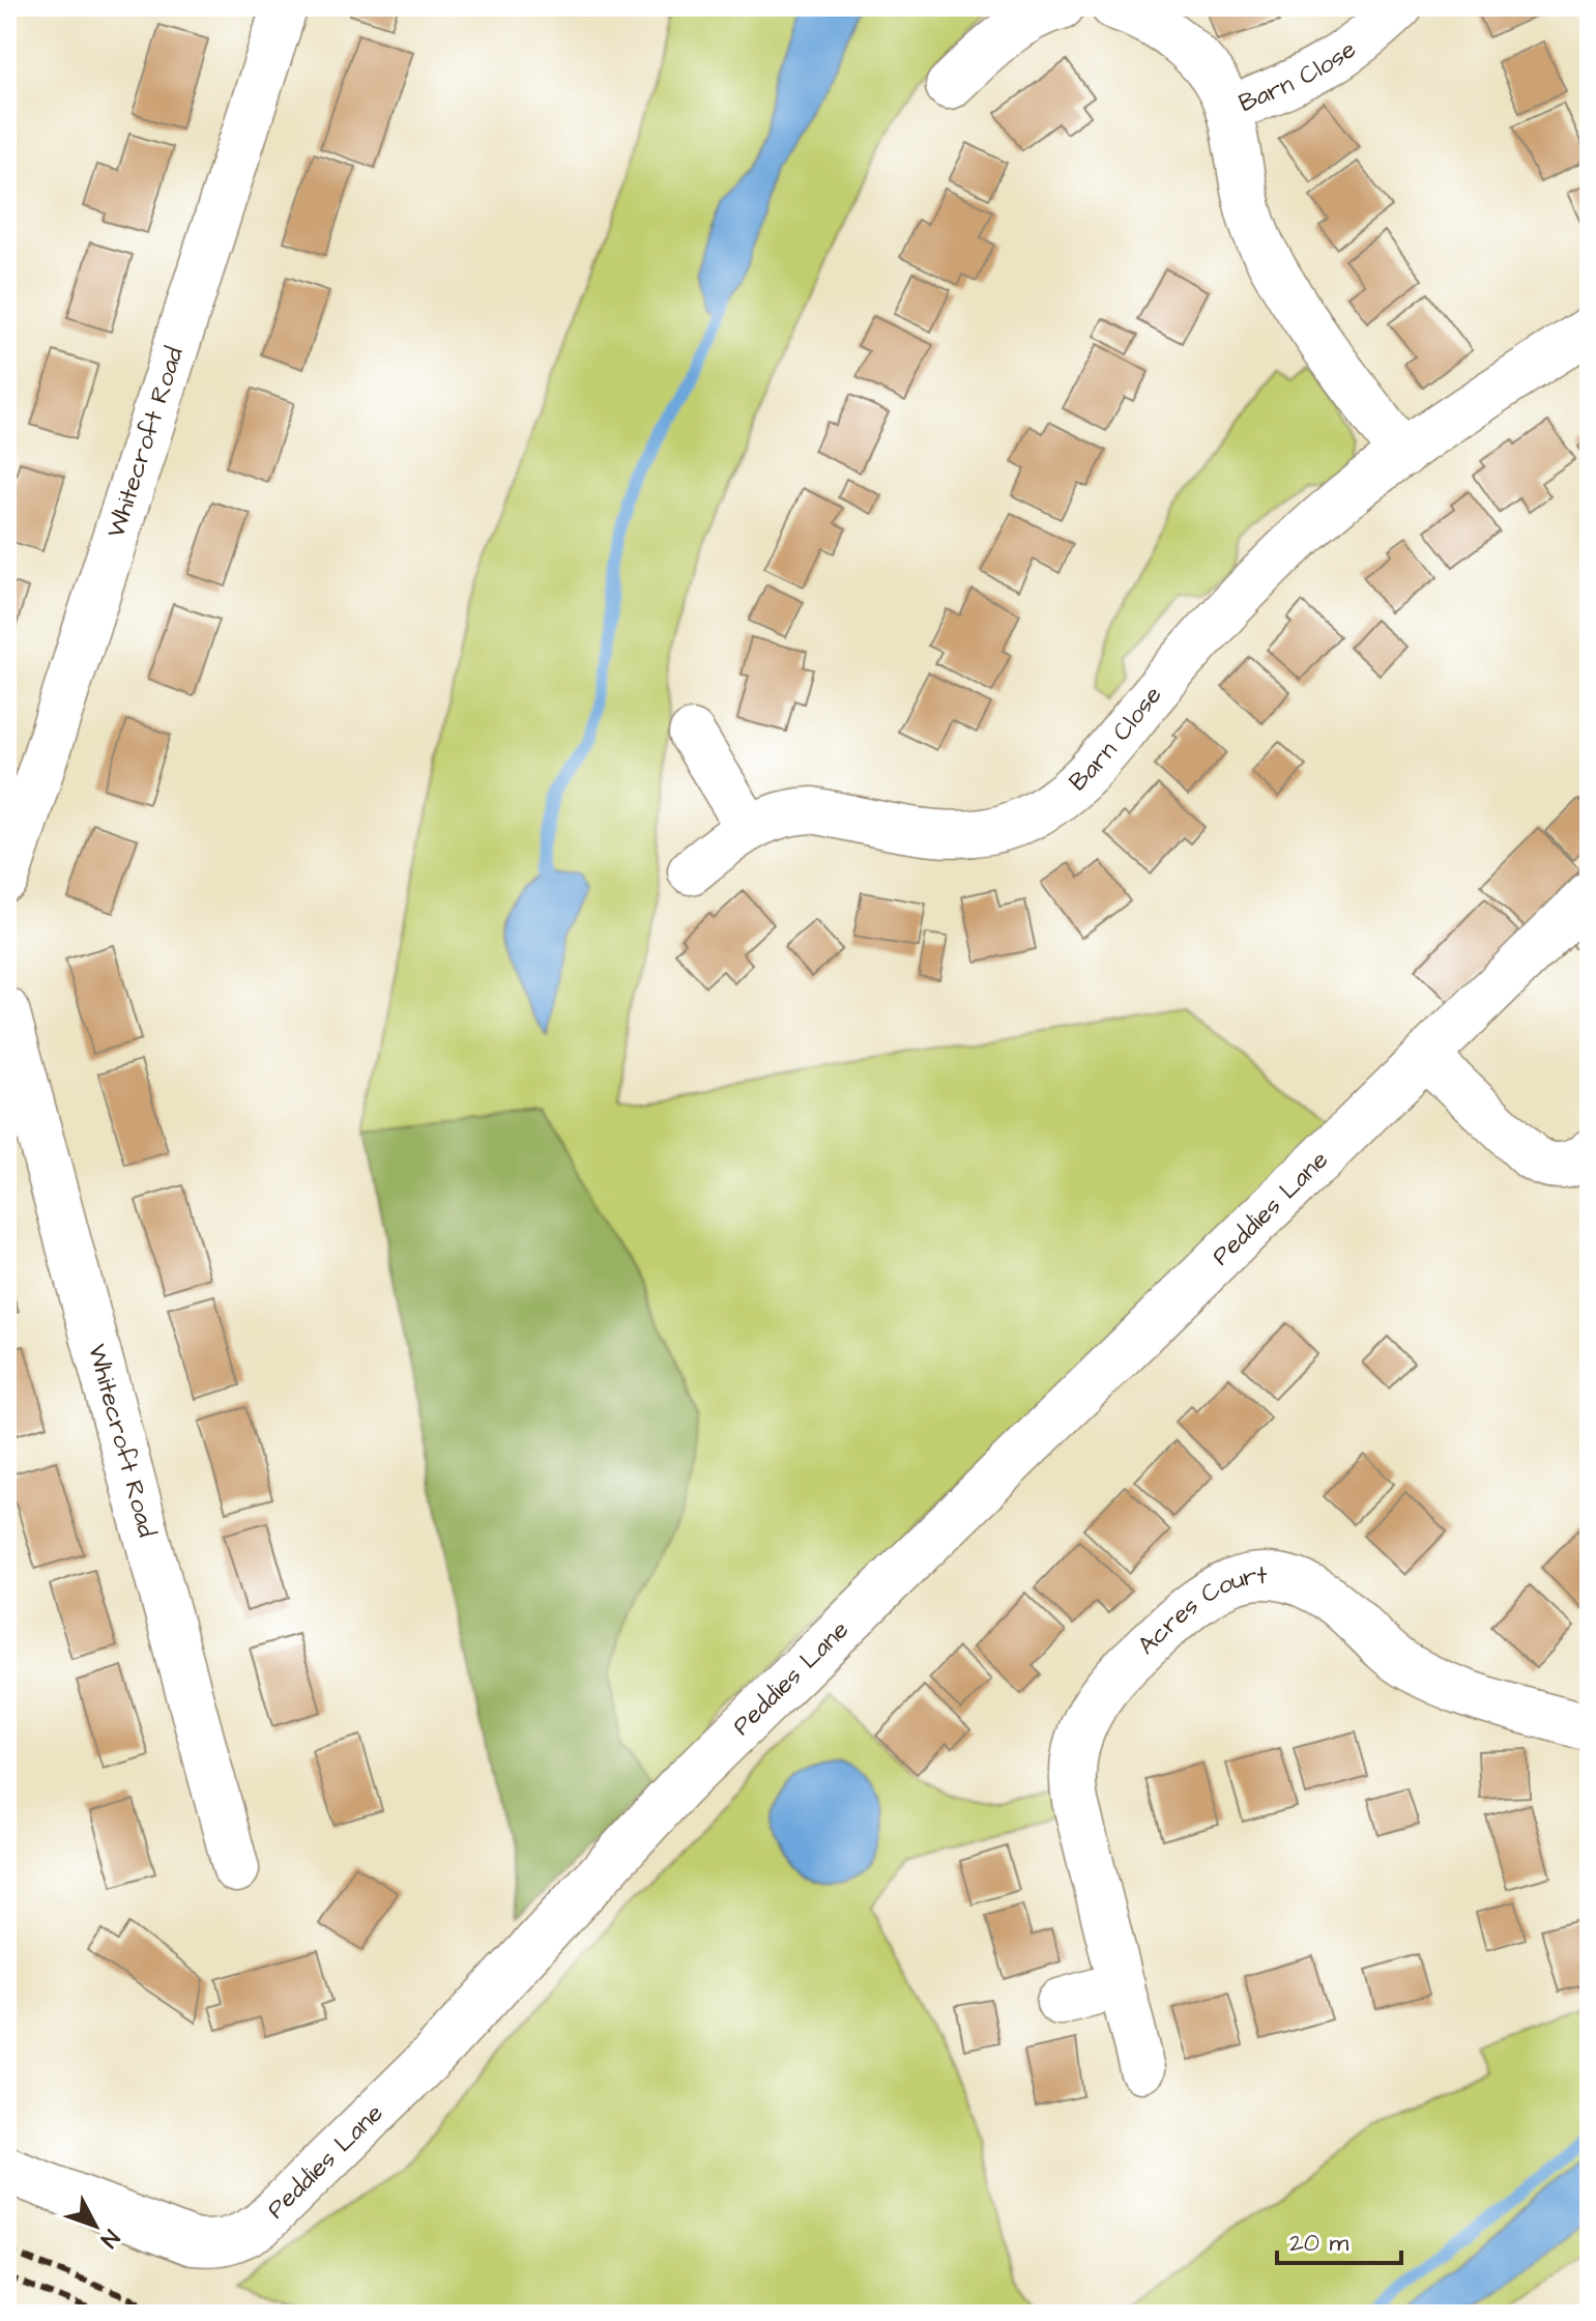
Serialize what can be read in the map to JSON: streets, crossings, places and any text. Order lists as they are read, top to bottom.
{
  "streets": {
    "street": [
      "Barn Close",
      "Whitecroft Road",
      "Peddies Lane",
      "Acres Court"
    ]
  },
  "scale_bar": "20 m",
  "north": "bottom right"
}
